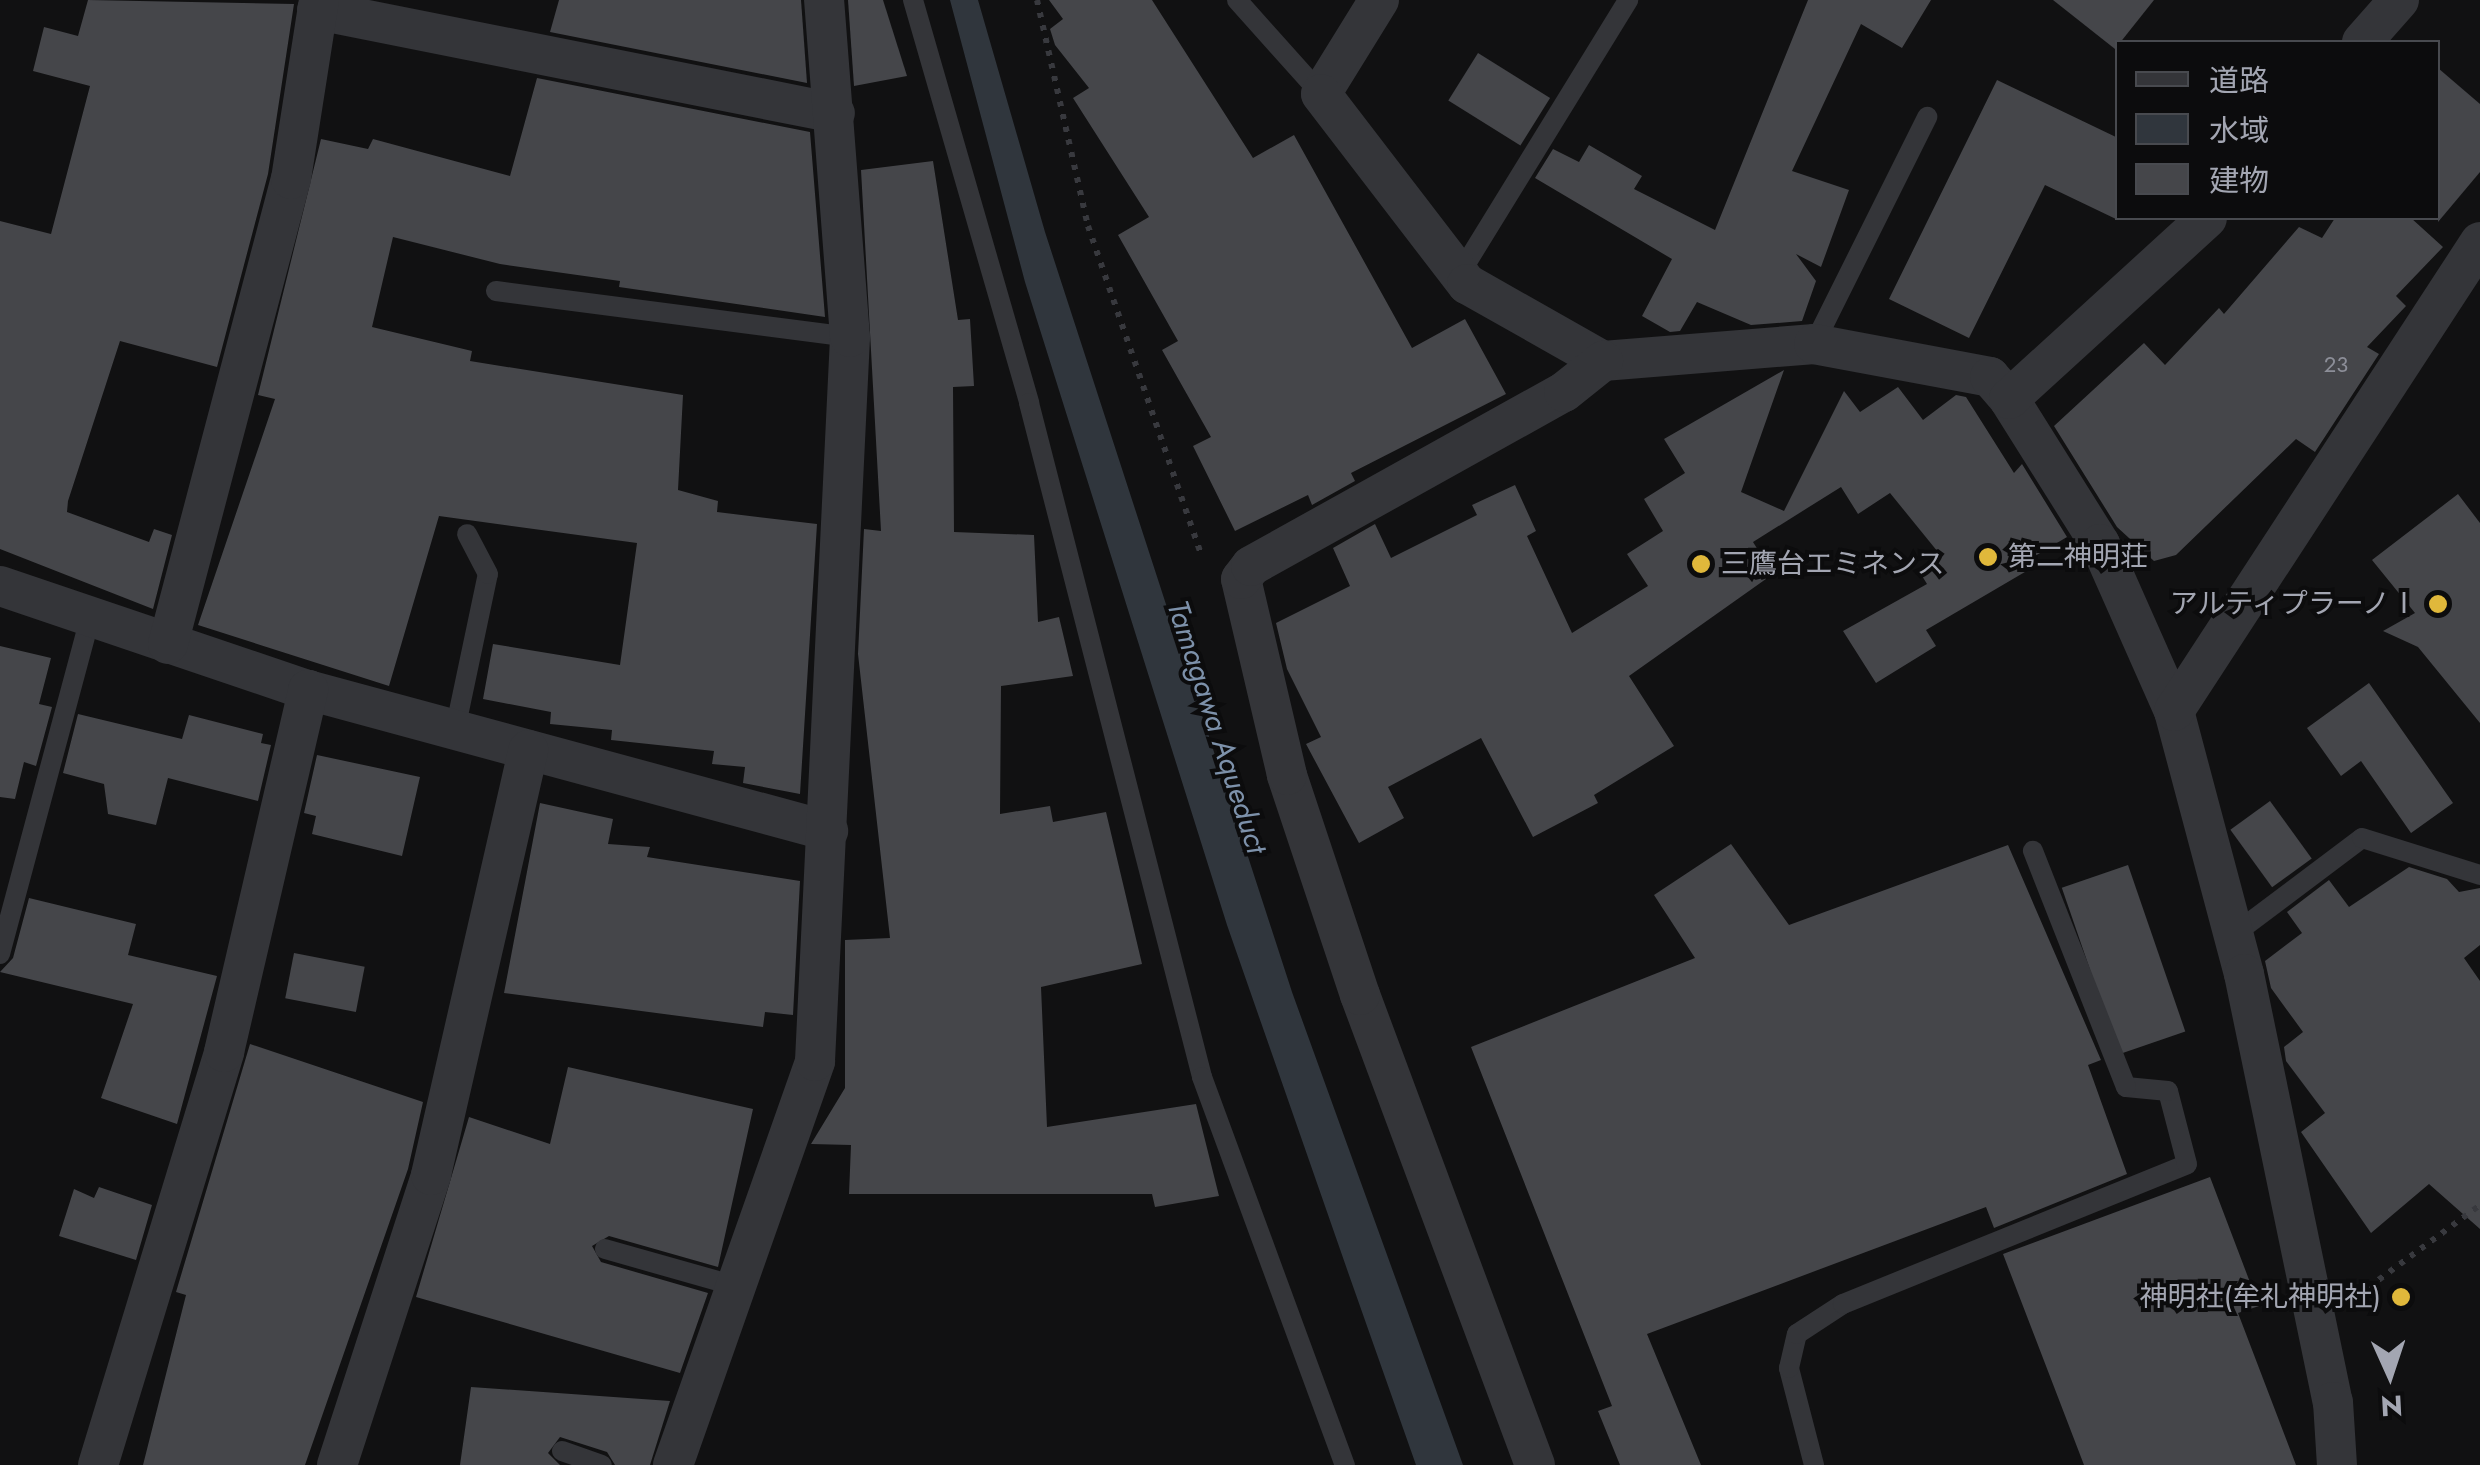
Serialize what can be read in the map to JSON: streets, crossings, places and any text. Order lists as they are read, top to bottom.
{
  "water": ["Tamagawa Aqueduct"],
  "places": [
    "第二神明荘",
    "三鷹台エミネンス",
    "アルティプラーノⅠ",
    "神明社(牟礼神明社)"
  ],
  "house_numbers": ["23"],
  "legend": ["道路", "水域", "建物"],
  "north": "bottom"
}
